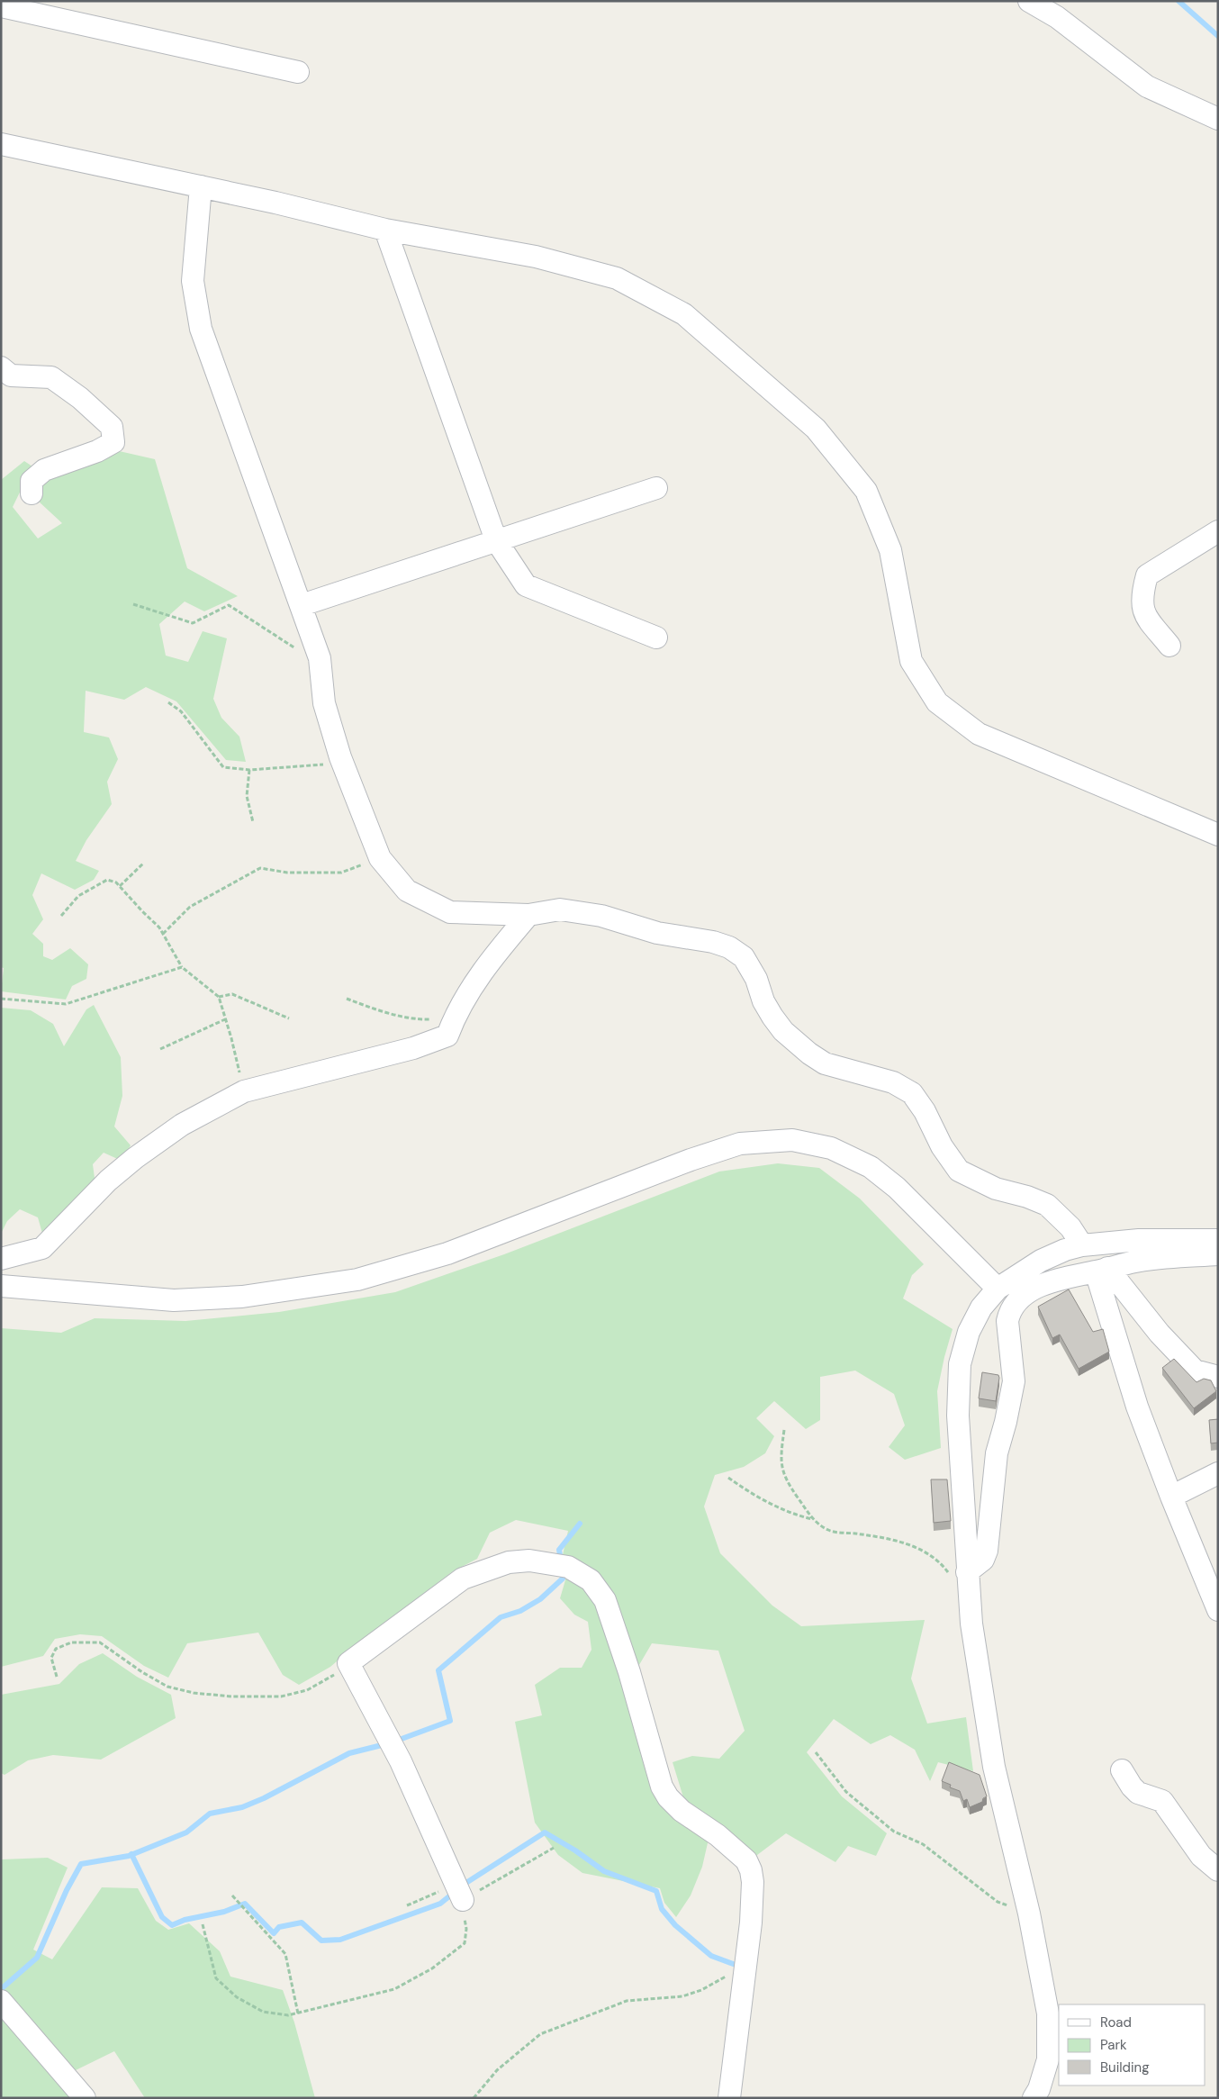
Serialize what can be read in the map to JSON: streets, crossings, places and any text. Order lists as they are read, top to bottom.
{
  "legend": ["Road", "Park", "Building"]
}
